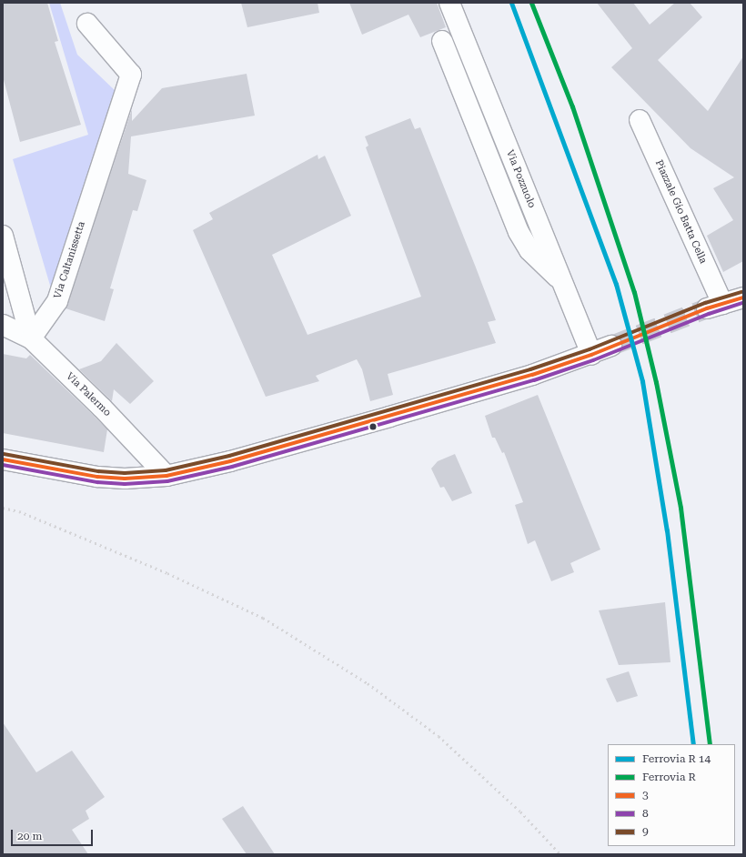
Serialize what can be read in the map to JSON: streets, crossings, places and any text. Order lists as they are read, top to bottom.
{
  "streets": {
    "street": [
      "Via Pozzuolo",
      "Piazzale Gio Batta Cella",
      "Via Caltanissetta",
      "Via Palermo"
    ]
  },
  "crossings": [
    ["Via Caltanissetta", "Via Palermo"]
  ],
  "lines": [
    "rail line R",
    "transit line 9",
    "transit line 3",
    "transit line 8"
  ],
  "legend": [
    "Ferrovia R 14",
    "Ferrovia R",
    "3",
    "8",
    "9"
  ],
  "scale_bar": "20 m"
}
